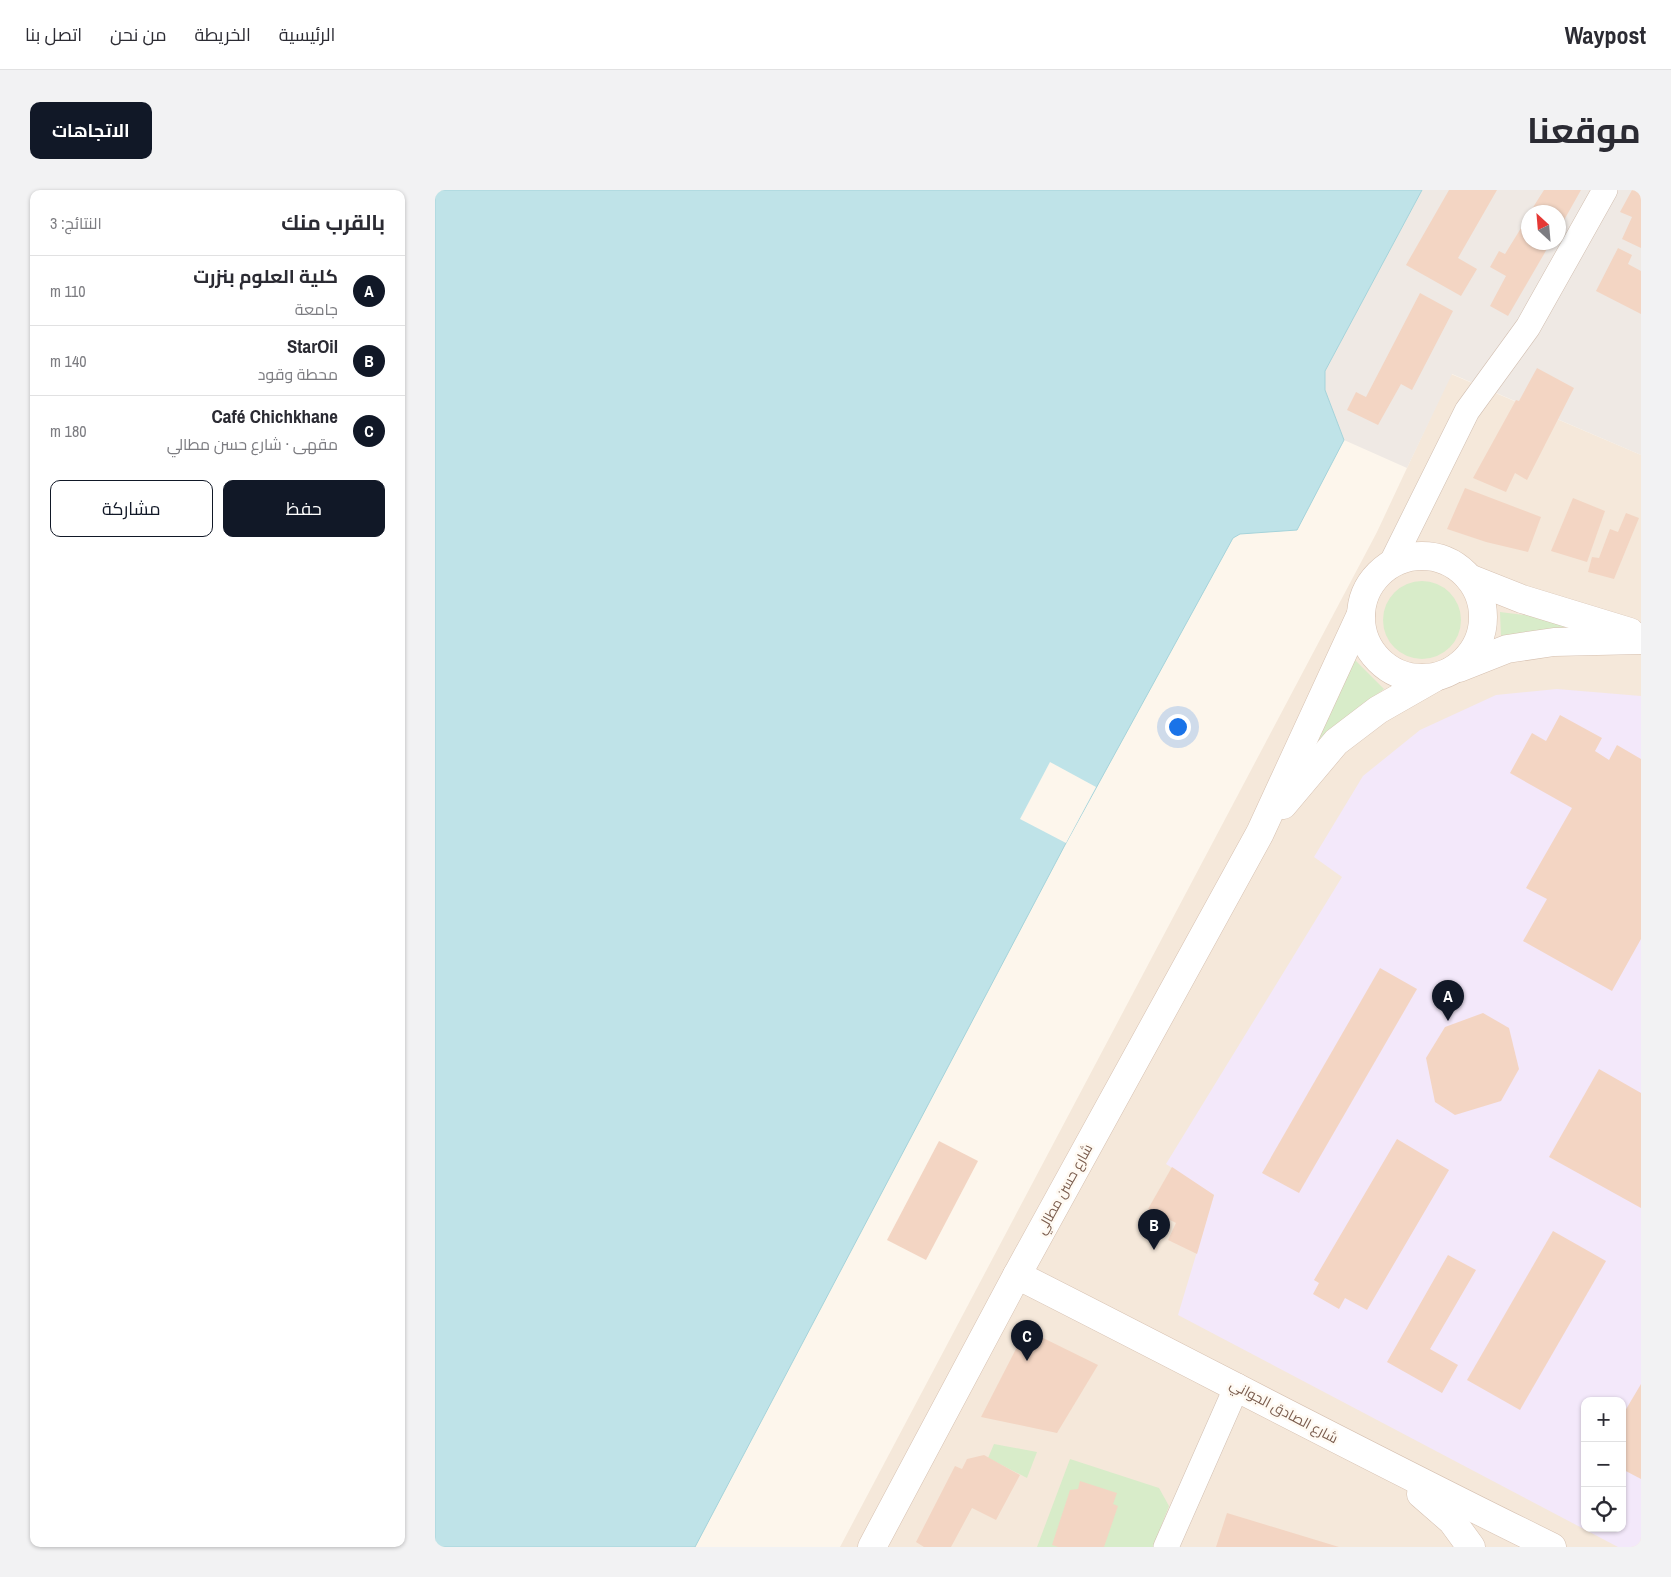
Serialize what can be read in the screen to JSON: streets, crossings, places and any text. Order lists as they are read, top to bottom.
{
  "streets": {
    "street": ["شارع حسن مطالي", "شارع الصادق الجواني"]
  },
  "crossings": [
    ["شارع حسن مطالي", "شارع الصادق الجواني"]
  ],
  "north": "top left",
  "page": {
    "header": "Waypost",
    "nav": [
      "الرئيسية",
      "الخريطة",
      "من نحن",
      "اتصل بنا"
    ],
    "title": "موقعنا",
    "buttons": [
      "الاتجاهات",
      ["حفظ", "مشاركة"]
    ],
    "heading": ["بالقرب منك", "النتائج: 3"],
    "list": [
      {
        "mark": "A",
        "name": "كلية العلوم بنزرت",
        "note": "جامعة",
        "value": "110 m"
      },
      {
        "mark": "B",
        "name": "StarOil",
        "note": "محطة وقود",
        "value": "140 m"
      },
      {
        "mark": "C",
        "name": "Café Chichkhane",
        "note": "مقهى · شارع حسن مطالي",
        "value": "180 m"
      }
    ],
    "pins": ["A", "B", "C"],
    "map_buttons": ["+", "−"]
  }
}
